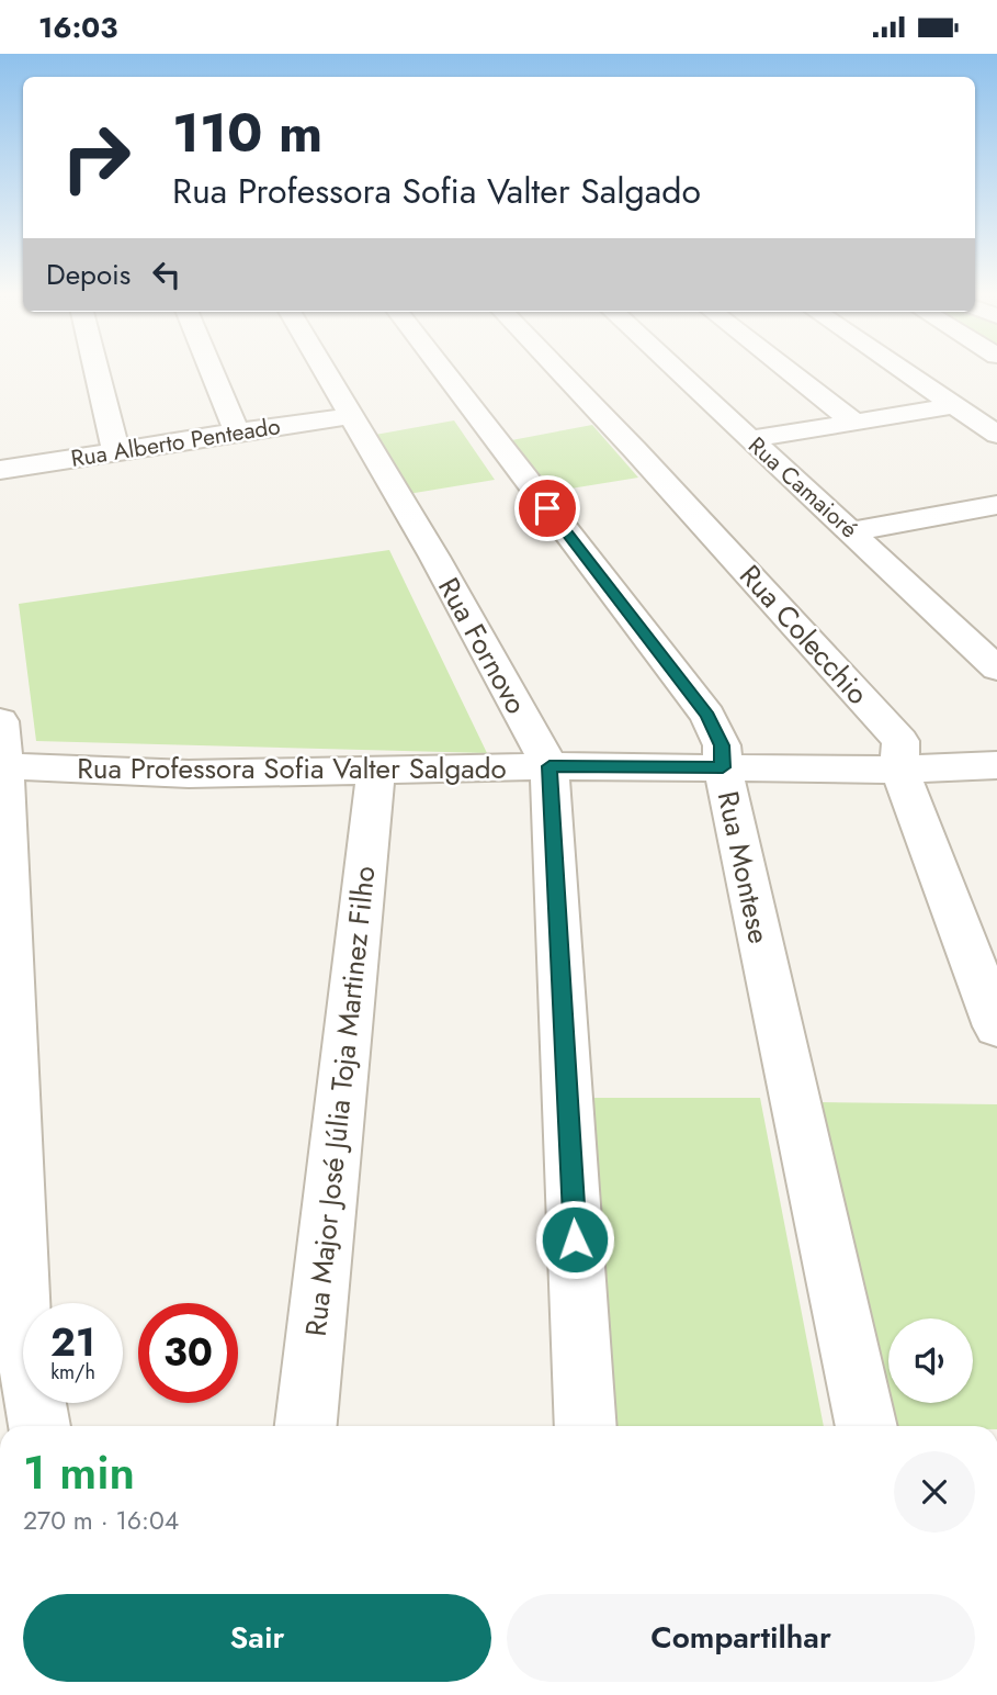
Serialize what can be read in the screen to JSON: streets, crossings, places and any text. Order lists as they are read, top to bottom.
{
  "streets": {
    "street": [
      "Rua Alberto Penteado",
      "Rua Camaioré",
      "Rua Colecchio",
      "Rua Fornovo",
      "Rua Professora Sofia Valter Salgado",
      "Rua Montese",
      "Rua Major José Júlia Toja Martinez Filho"
    ]
  },
  "crossings": [
    ["Rua Alberto Penteado", "Rua Fornovo"],
    ["Rua Colecchio", "Rua Professora Sofia Valter Salgado"],
    ["Rua Fornovo", "Rua Professora Sofia Valter Salgado"],
    ["Rua Professora Sofia Valter Salgado", "Rua Montese"],
    ["Rua Professora Sofia Valter Salgado", "Rua Major José Júlia Toja Martinez Filho"]
  ],
  "page": {
    "status": "16:03",
    "turn": ["110 m", "Rua Professora Sofia Valter Salgado"],
    "then": "Depois",
    "speed": "21 km/h",
    "limit": "30",
    "heading": ["1 min", "270 m · 16:04"],
    "buttons": ["Sair", "Compartilhar"]
  }
}
